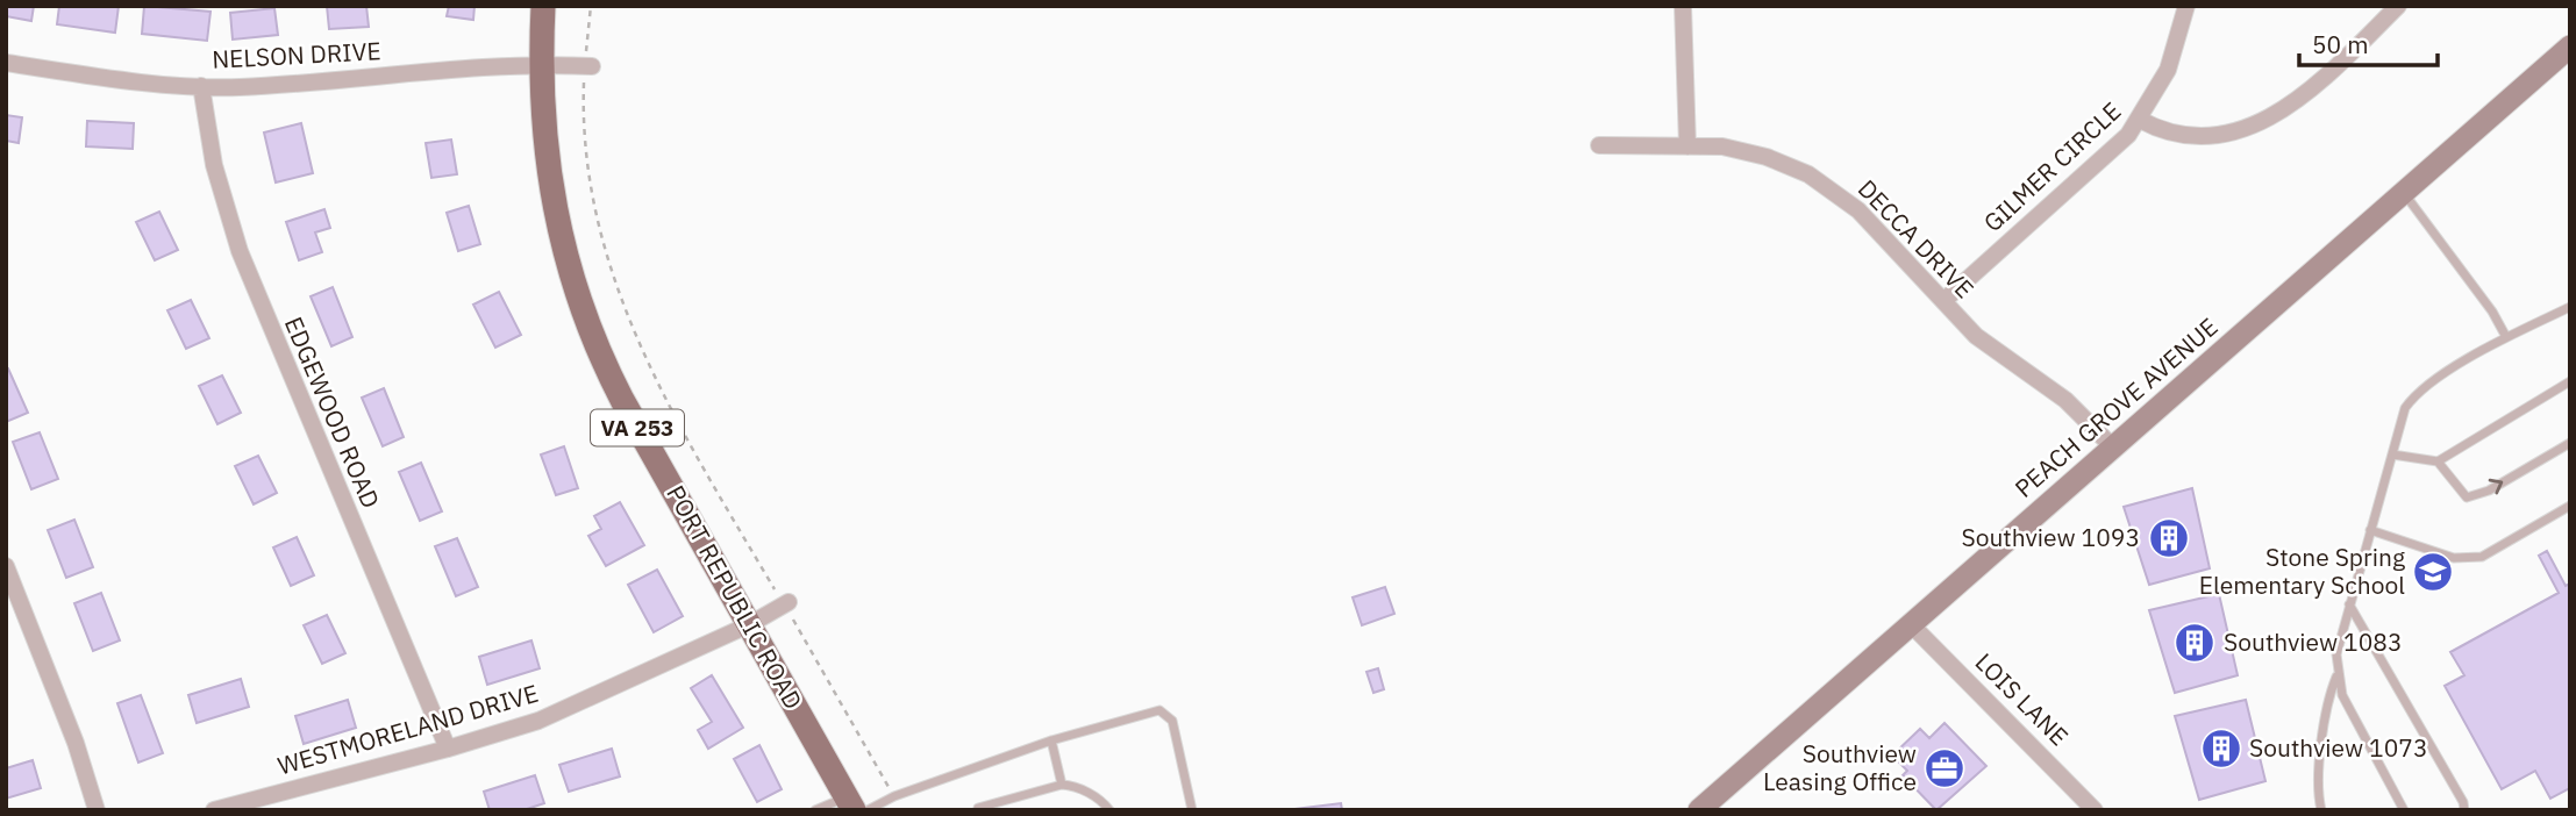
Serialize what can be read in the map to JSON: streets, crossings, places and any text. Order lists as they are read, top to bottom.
{
  "streets": {
    "main road": ["PEACH GROVE AVENUE", "VA 253", "PORT REPUBLIC ROAD"],
    "street": [
      "NELSON DRIVE",
      "GILMER CIRCLE",
      "DECCA DRIVE",
      "EDGEWOOD ROAD",
      "LOIS LANE",
      "WESTMORELAND DRIVE"
    ]
  },
  "crossings": [
    ["NELSON DRIVE", "EDGEWOOD ROAD"],
    ["NELSON DRIVE", "PORT REPUBLIC ROAD"],
    ["GILMER CIRCLE", "DECCA DRIVE"],
    ["DECCA DRIVE", "PEACH GROVE AVENUE"],
    ["PEACH GROVE AVENUE", "LOIS LANE"],
    ["EDGEWOOD ROAD", "WESTMORELAND DRIVE"],
    ["PORT REPUBLIC ROAD", "WESTMORELAND DRIVE"]
  ],
  "places": {
    "building": ["Southview 1093", "Southview 1083", "Southview 1073"],
    "school or university": ["Stone Spring Elementary School"],
    "office": ["Southview Leasing Office"]
  },
  "scale_bar": "50 m"
}
